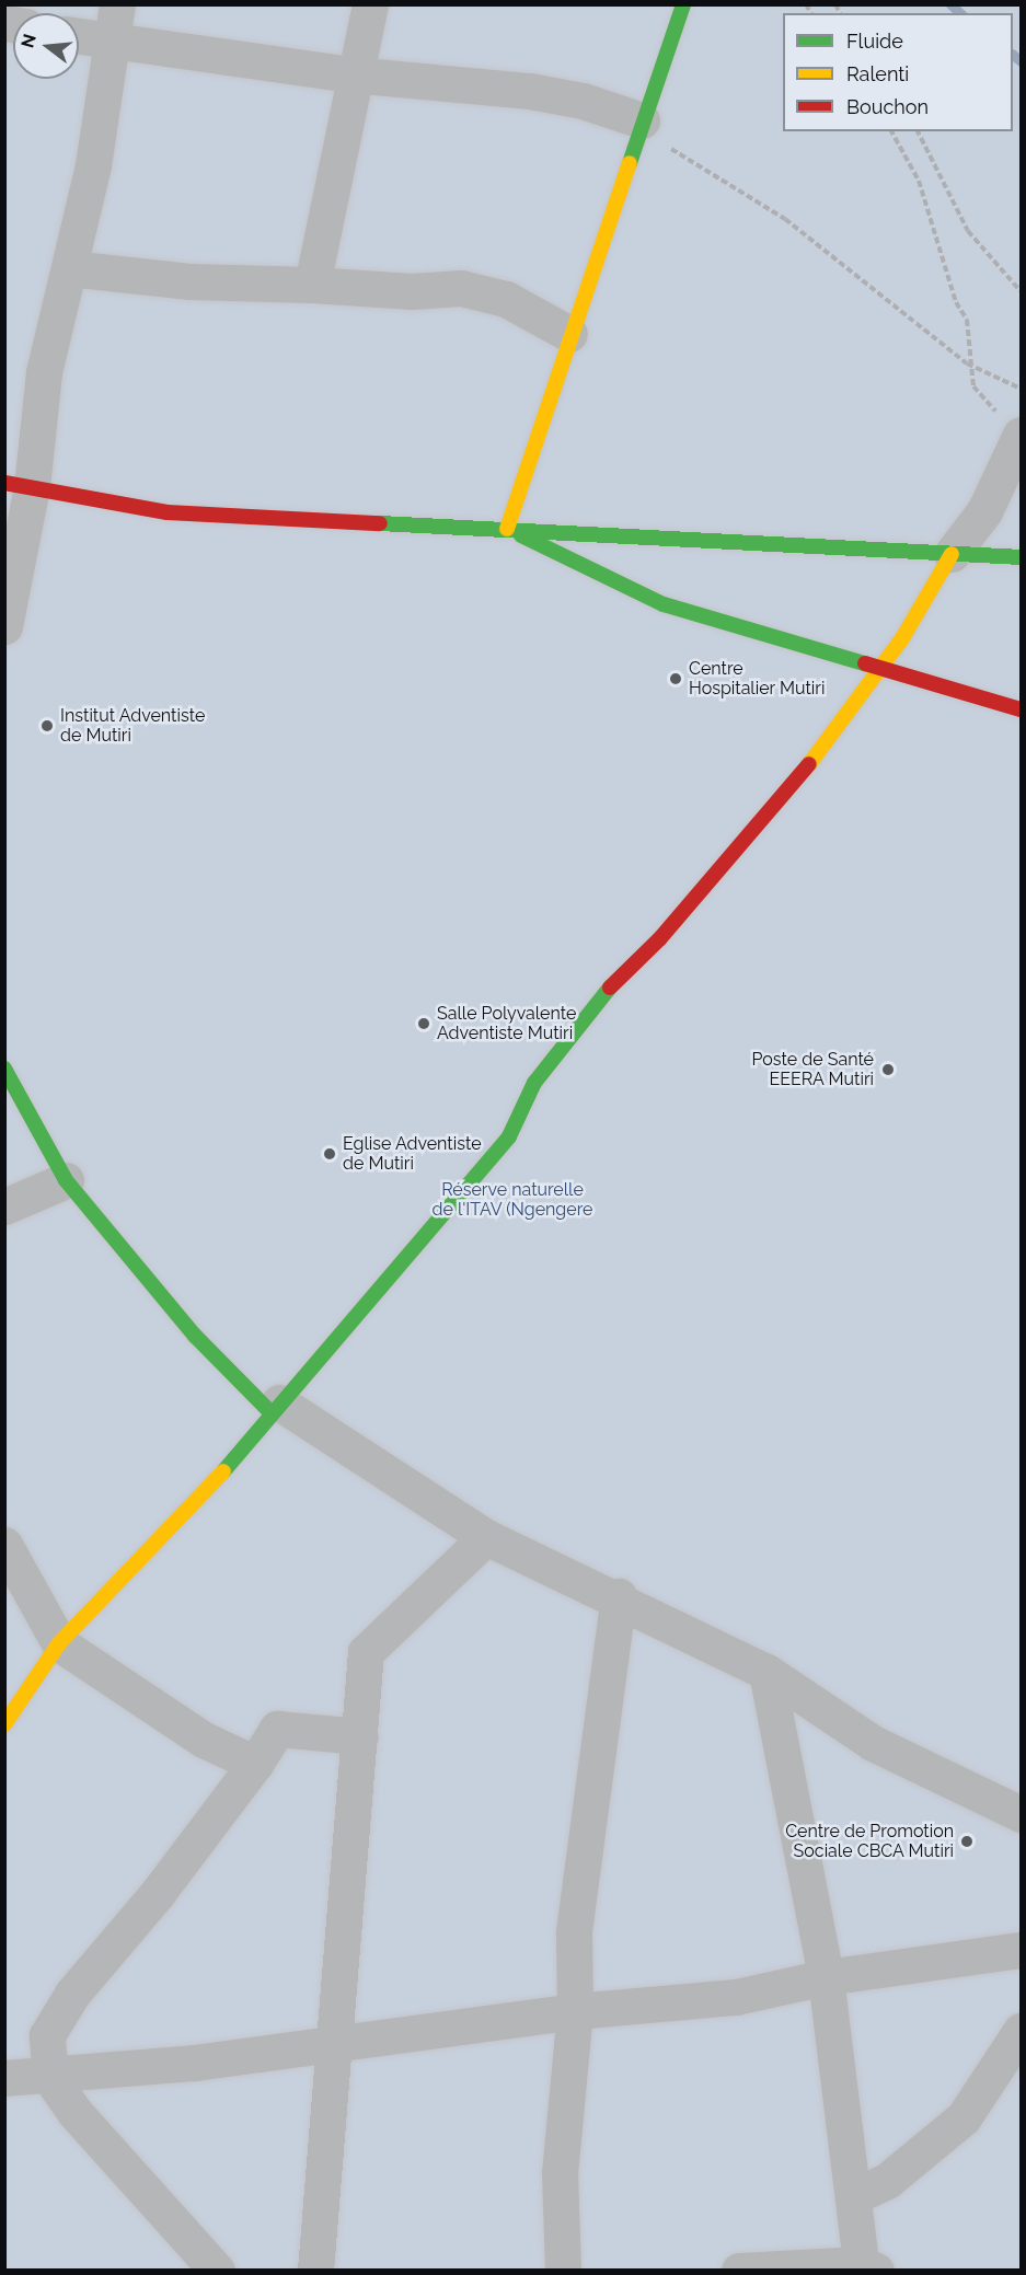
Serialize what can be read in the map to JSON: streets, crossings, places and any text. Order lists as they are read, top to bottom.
{
  "parks": ["Réserve naturelle de l'ITAV (Ngengere"],
  "places": [
    "Centre Hospitalier Mutiri",
    "Institut Adventiste de Mutiri",
    "Salle Polyvalente Adventiste Mutiri",
    "Poste de Santé EEERA Mutiri",
    "Eglise Adventiste de Mutiri",
    "Centre de Promotion Sociale CBCA Mutiri"
  ],
  "legend": ["Fluide", "Ralenti", "Bouchon"],
  "north": "left"
}
